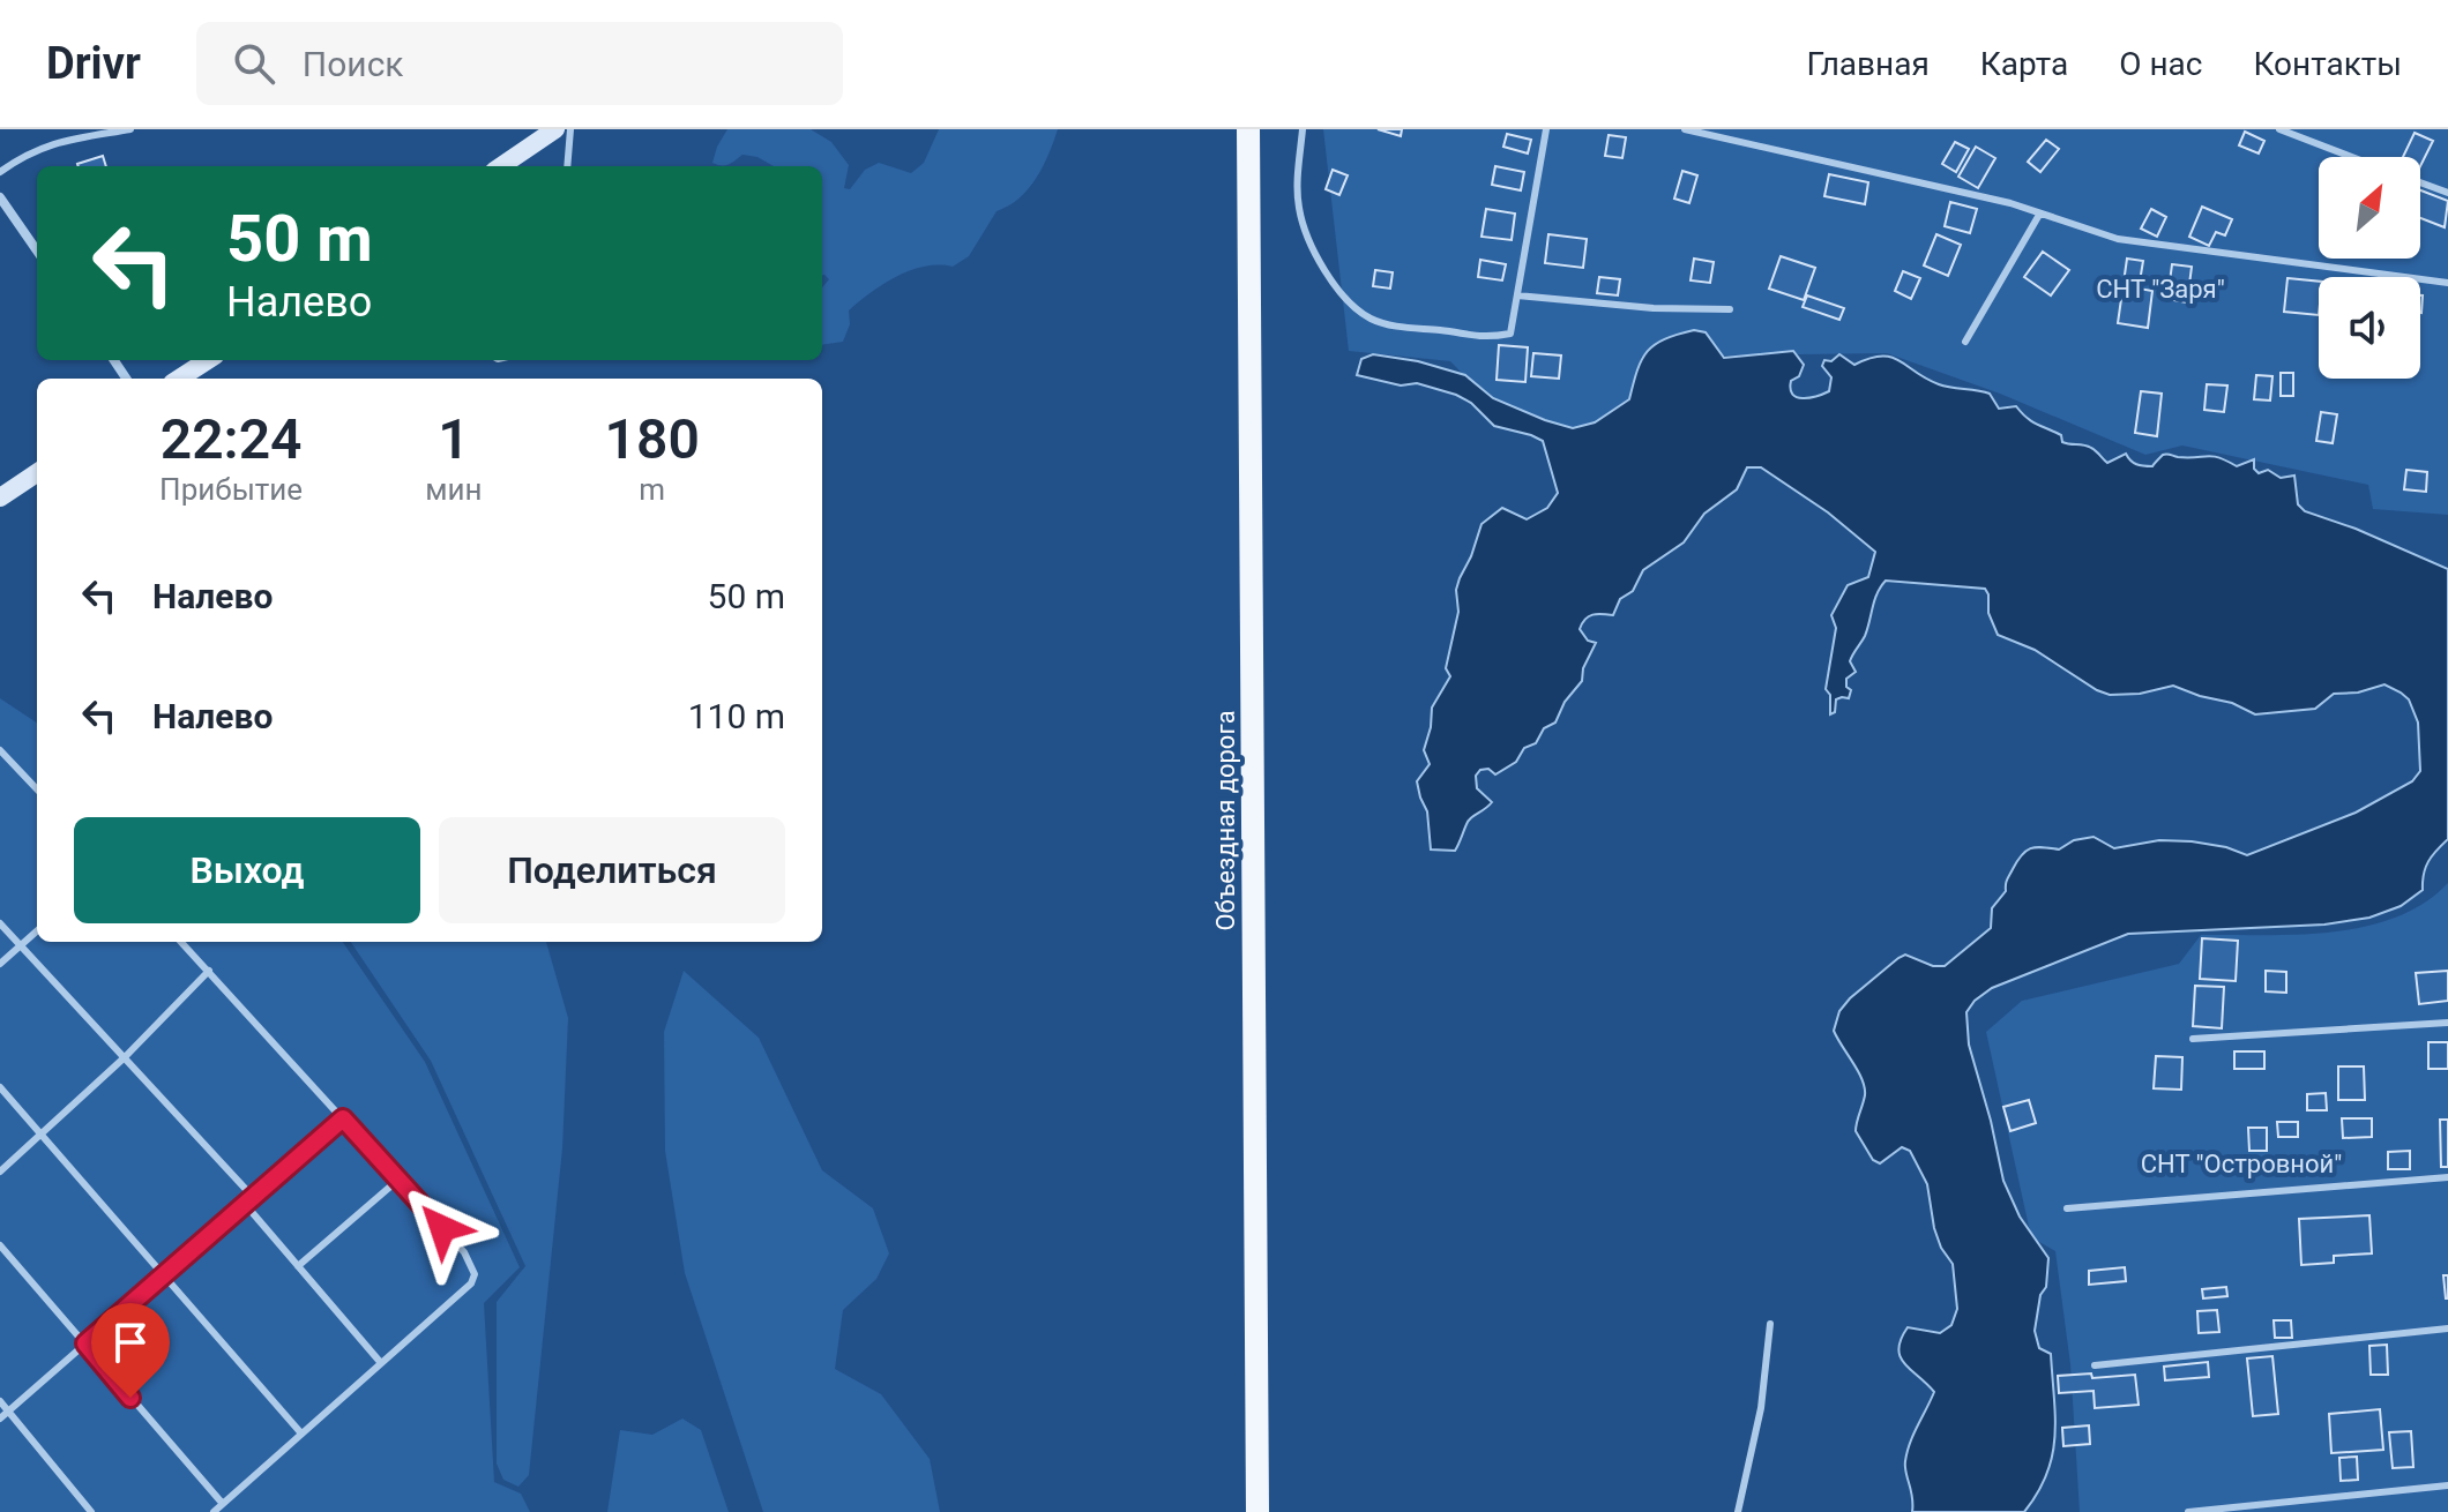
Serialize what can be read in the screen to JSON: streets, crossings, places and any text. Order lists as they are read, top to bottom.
{
  "streets": {
    "main road": ["Объездная дорога"]
  },
  "parks": ["СНТ \"Заря\"", "СНТ \"Островной\""],
  "north": "top right",
  "page": {
    "header": "Drivr",
    "search": "Поиск",
    "nav": [
      "Главная",
      "Карта",
      "О нас",
      "Контакты"
    ],
    "turn": ["50 m", "Налево"],
    "eta": [
      "22:24",
      "Прибытие",
      "1",
      "мин",
      "180",
      "m"
    ],
    "list": [
      {
        "name": "Налево",
        "value": "50 m"
      },
      {
        "name": "Налево",
        "value": "110 m"
      }
    ],
    "buttons": ["Выход", "Поделиться"]
  }
}
